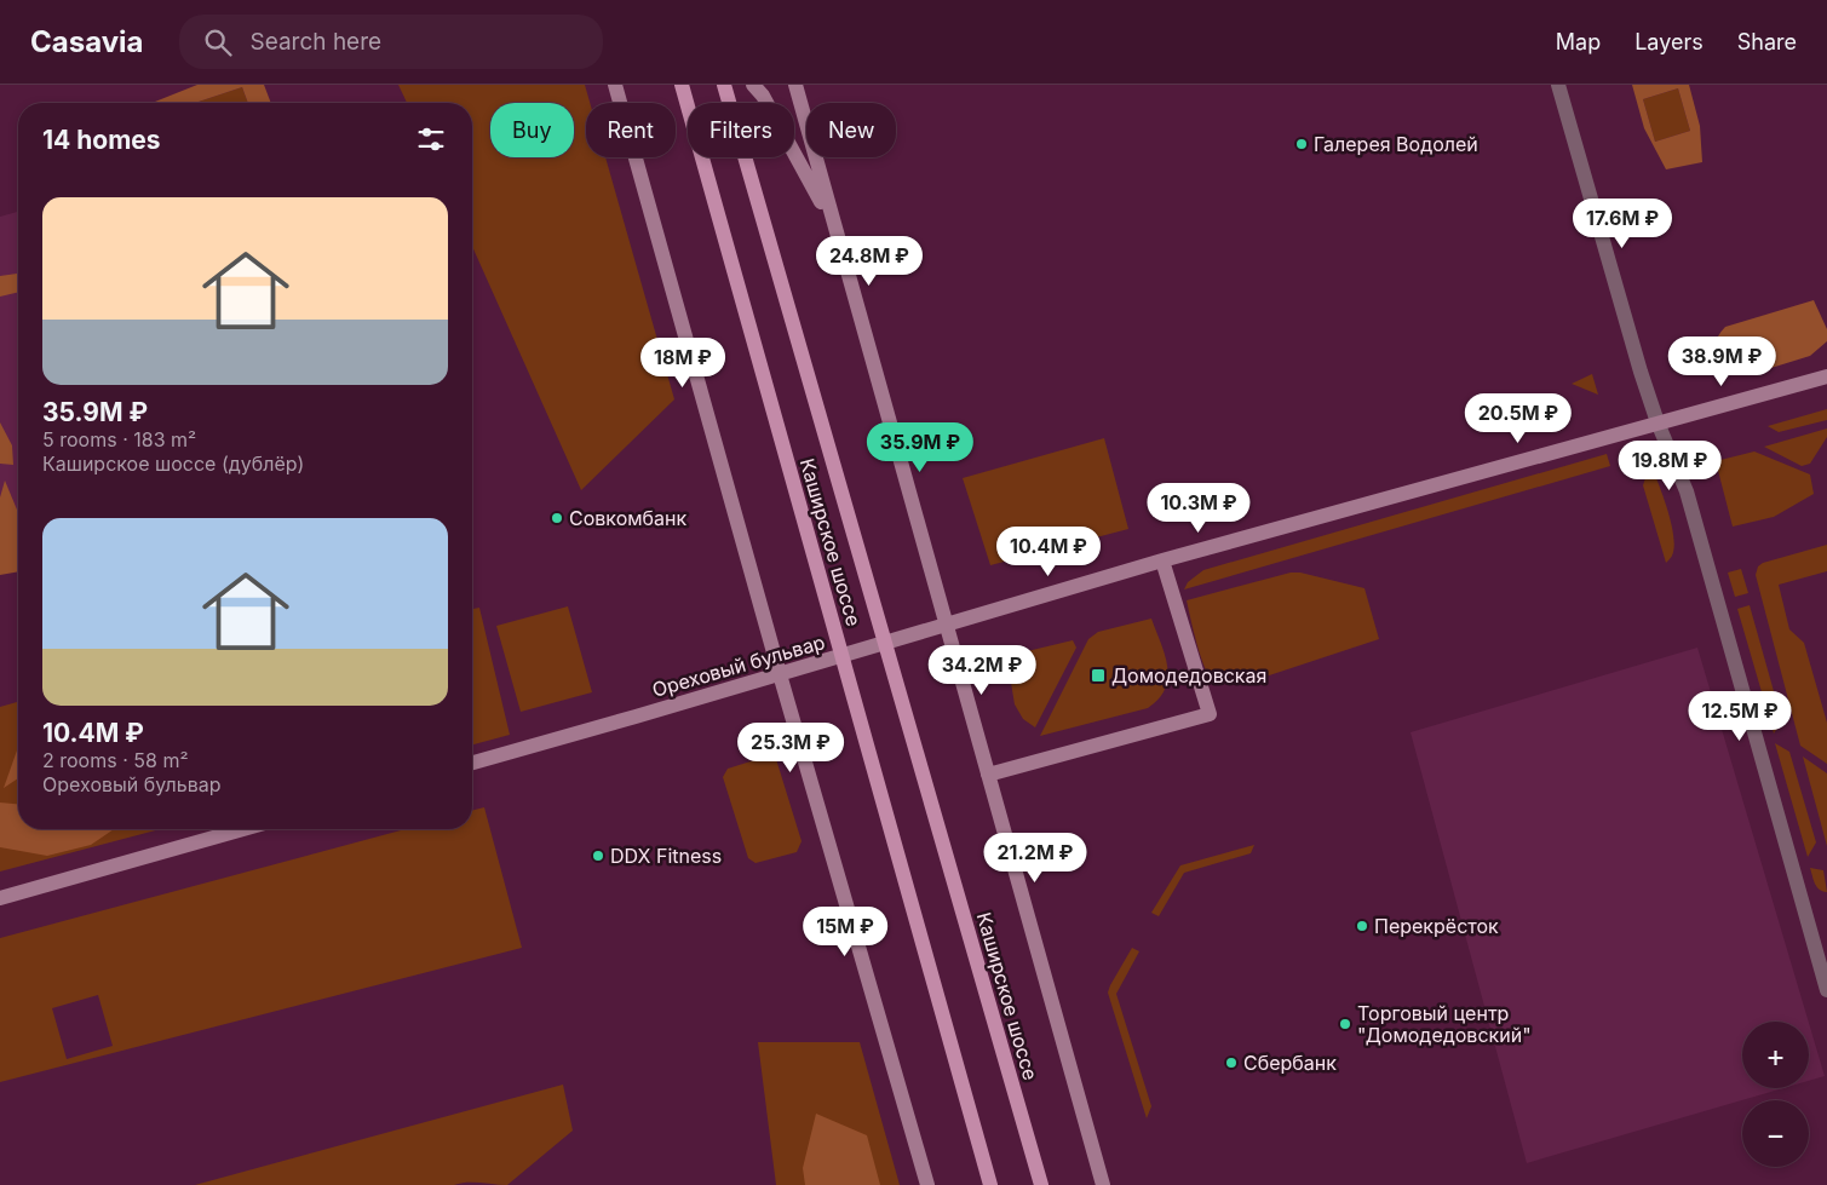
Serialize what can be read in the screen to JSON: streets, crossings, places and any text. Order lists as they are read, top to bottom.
{
  "streets": {
    "main road": ["Каширское шоссе", "Ореховый бульвар"]
  },
  "crossings": [
    ["Каширское шоссе", "Ореховый бульвар"]
  ],
  "places": {
    "other": [
      "Галерея Водолей",
      "Совкомбанк",
      "DDX Fitness",
      "Перекрёсток",
      "Торговый центр \"Домодедовский\"",
      "Сбербанк"
    ],
    "transit": ["Домодедовская"]
  },
  "page": {
    "header": "Casavia",
    "search": "Search here",
    "nav": ["Map", "Layers", "Share"],
    "chip": [
      "Buy",
      "Rent",
      "Filters",
      "New"
    ],
    "heading": "14 homes",
    "list": [
      {
        "name": "35.9M ₽",
        "note": "5 rooms · 183 m² · Каширское шоссе (дублёр)"
      },
      {
        "name": "10.4M ₽",
        "note": "2 rooms · 58 m² · Ореховый бульвар"
      }
    ],
    "price": [
      "17.6M ₽",
      "24.8M ₽",
      "38.9M ₽",
      "18M ₽",
      "20.5M ₽",
      "35.9M ₽",
      "19.8M ₽",
      "10.3M ₽",
      "10.4M ₽",
      "34.2M ₽",
      "12.5M ₽",
      "25.3M ₽",
      "21.2M ₽",
      "15M ₽"
    ],
    "map_buttons": ["+", "−"]
  }
}
